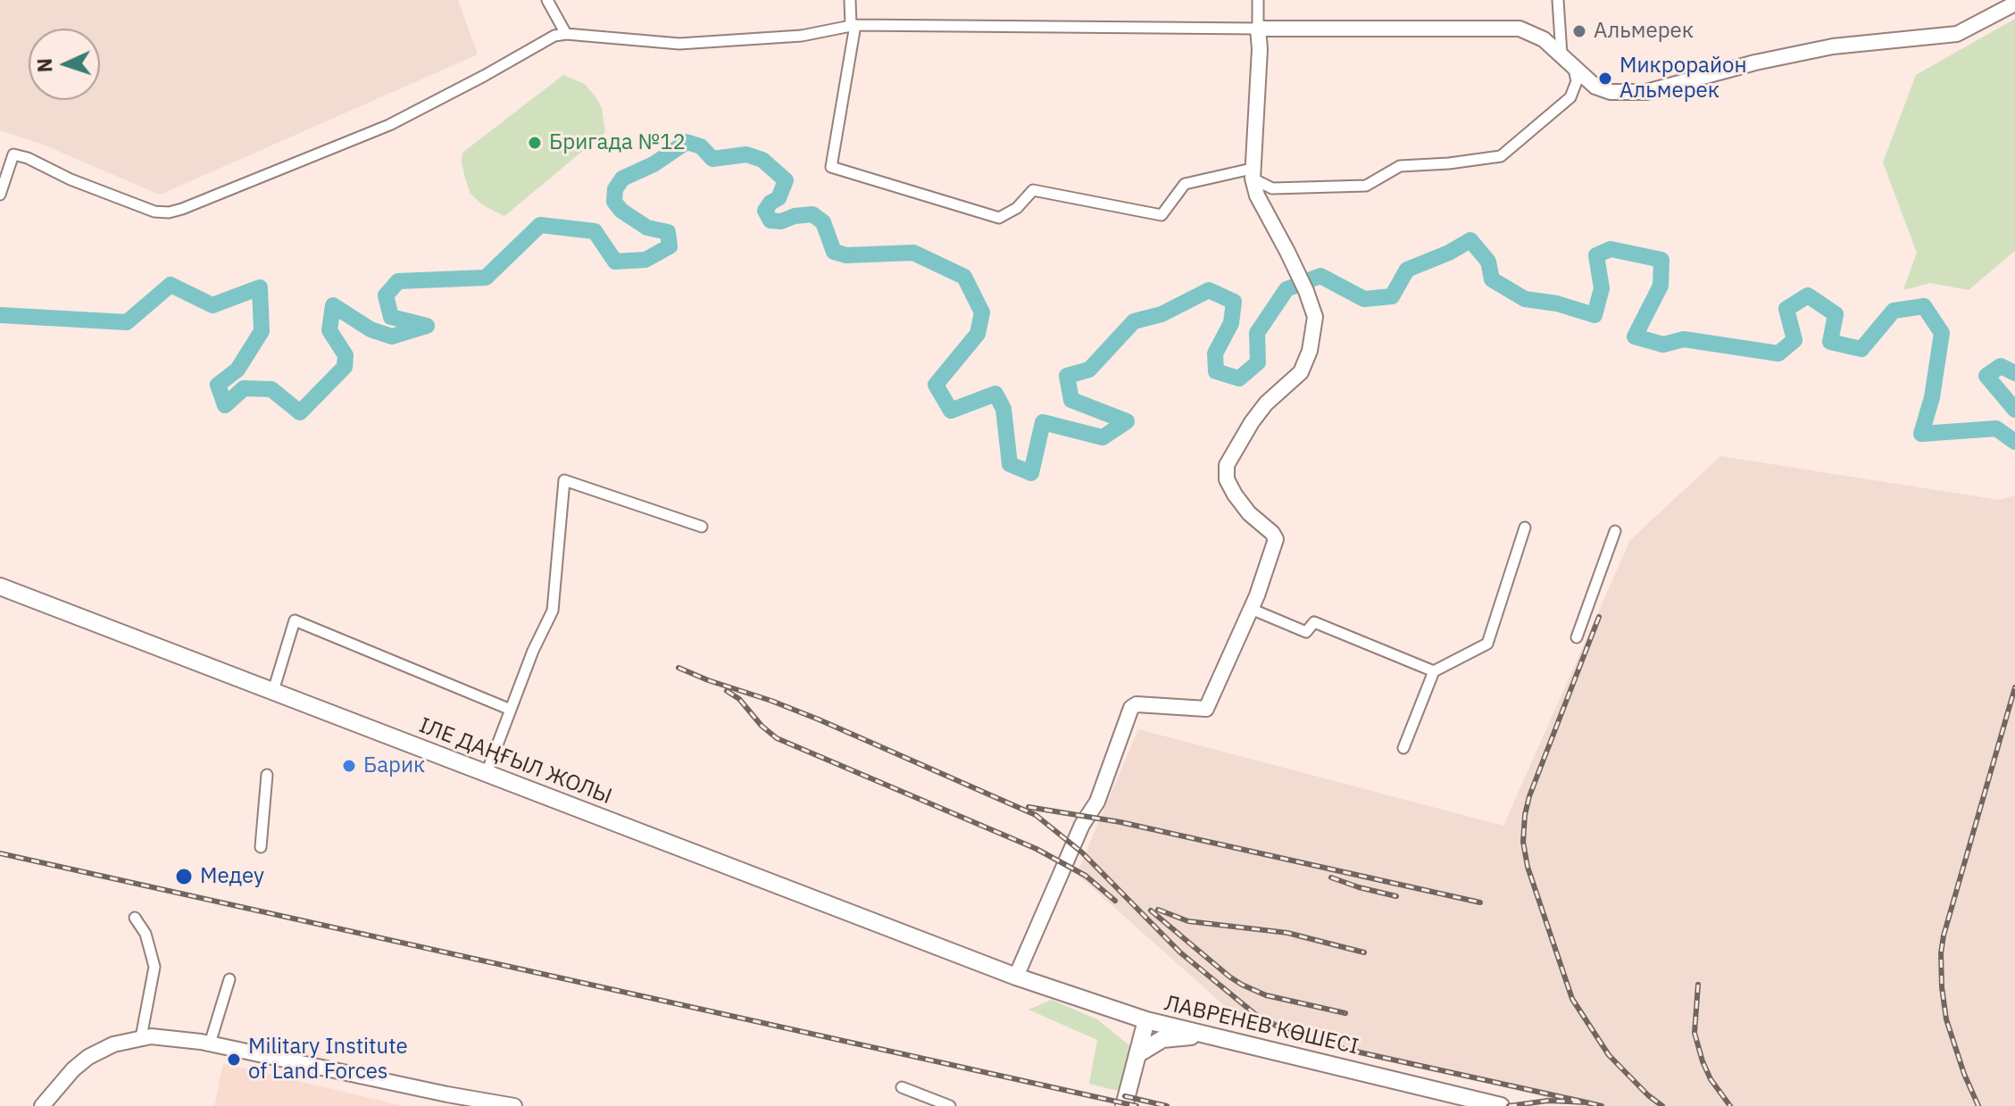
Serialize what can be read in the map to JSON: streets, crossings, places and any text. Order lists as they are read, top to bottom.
{
  "streets": {
    "main road": ["ІЛЕ ДАҢҒЫЛ ЖОЛЫ", "ЛАВРЕНЕВ КӨШЕСІ"]
  },
  "crossings": [
    ["ІЛЕ ДАҢҒЫЛ ЖОЛЫ", "ЛАВРЕНЕВ КӨШЕСІ"]
  ],
  "places": [
    "Альмерек",
    "Микрорайон Альмерек",
    "Бригада №12",
    "Барик",
    "Медеу",
    "Military Institute of Land Forces"
  ],
  "north": "left"
}
